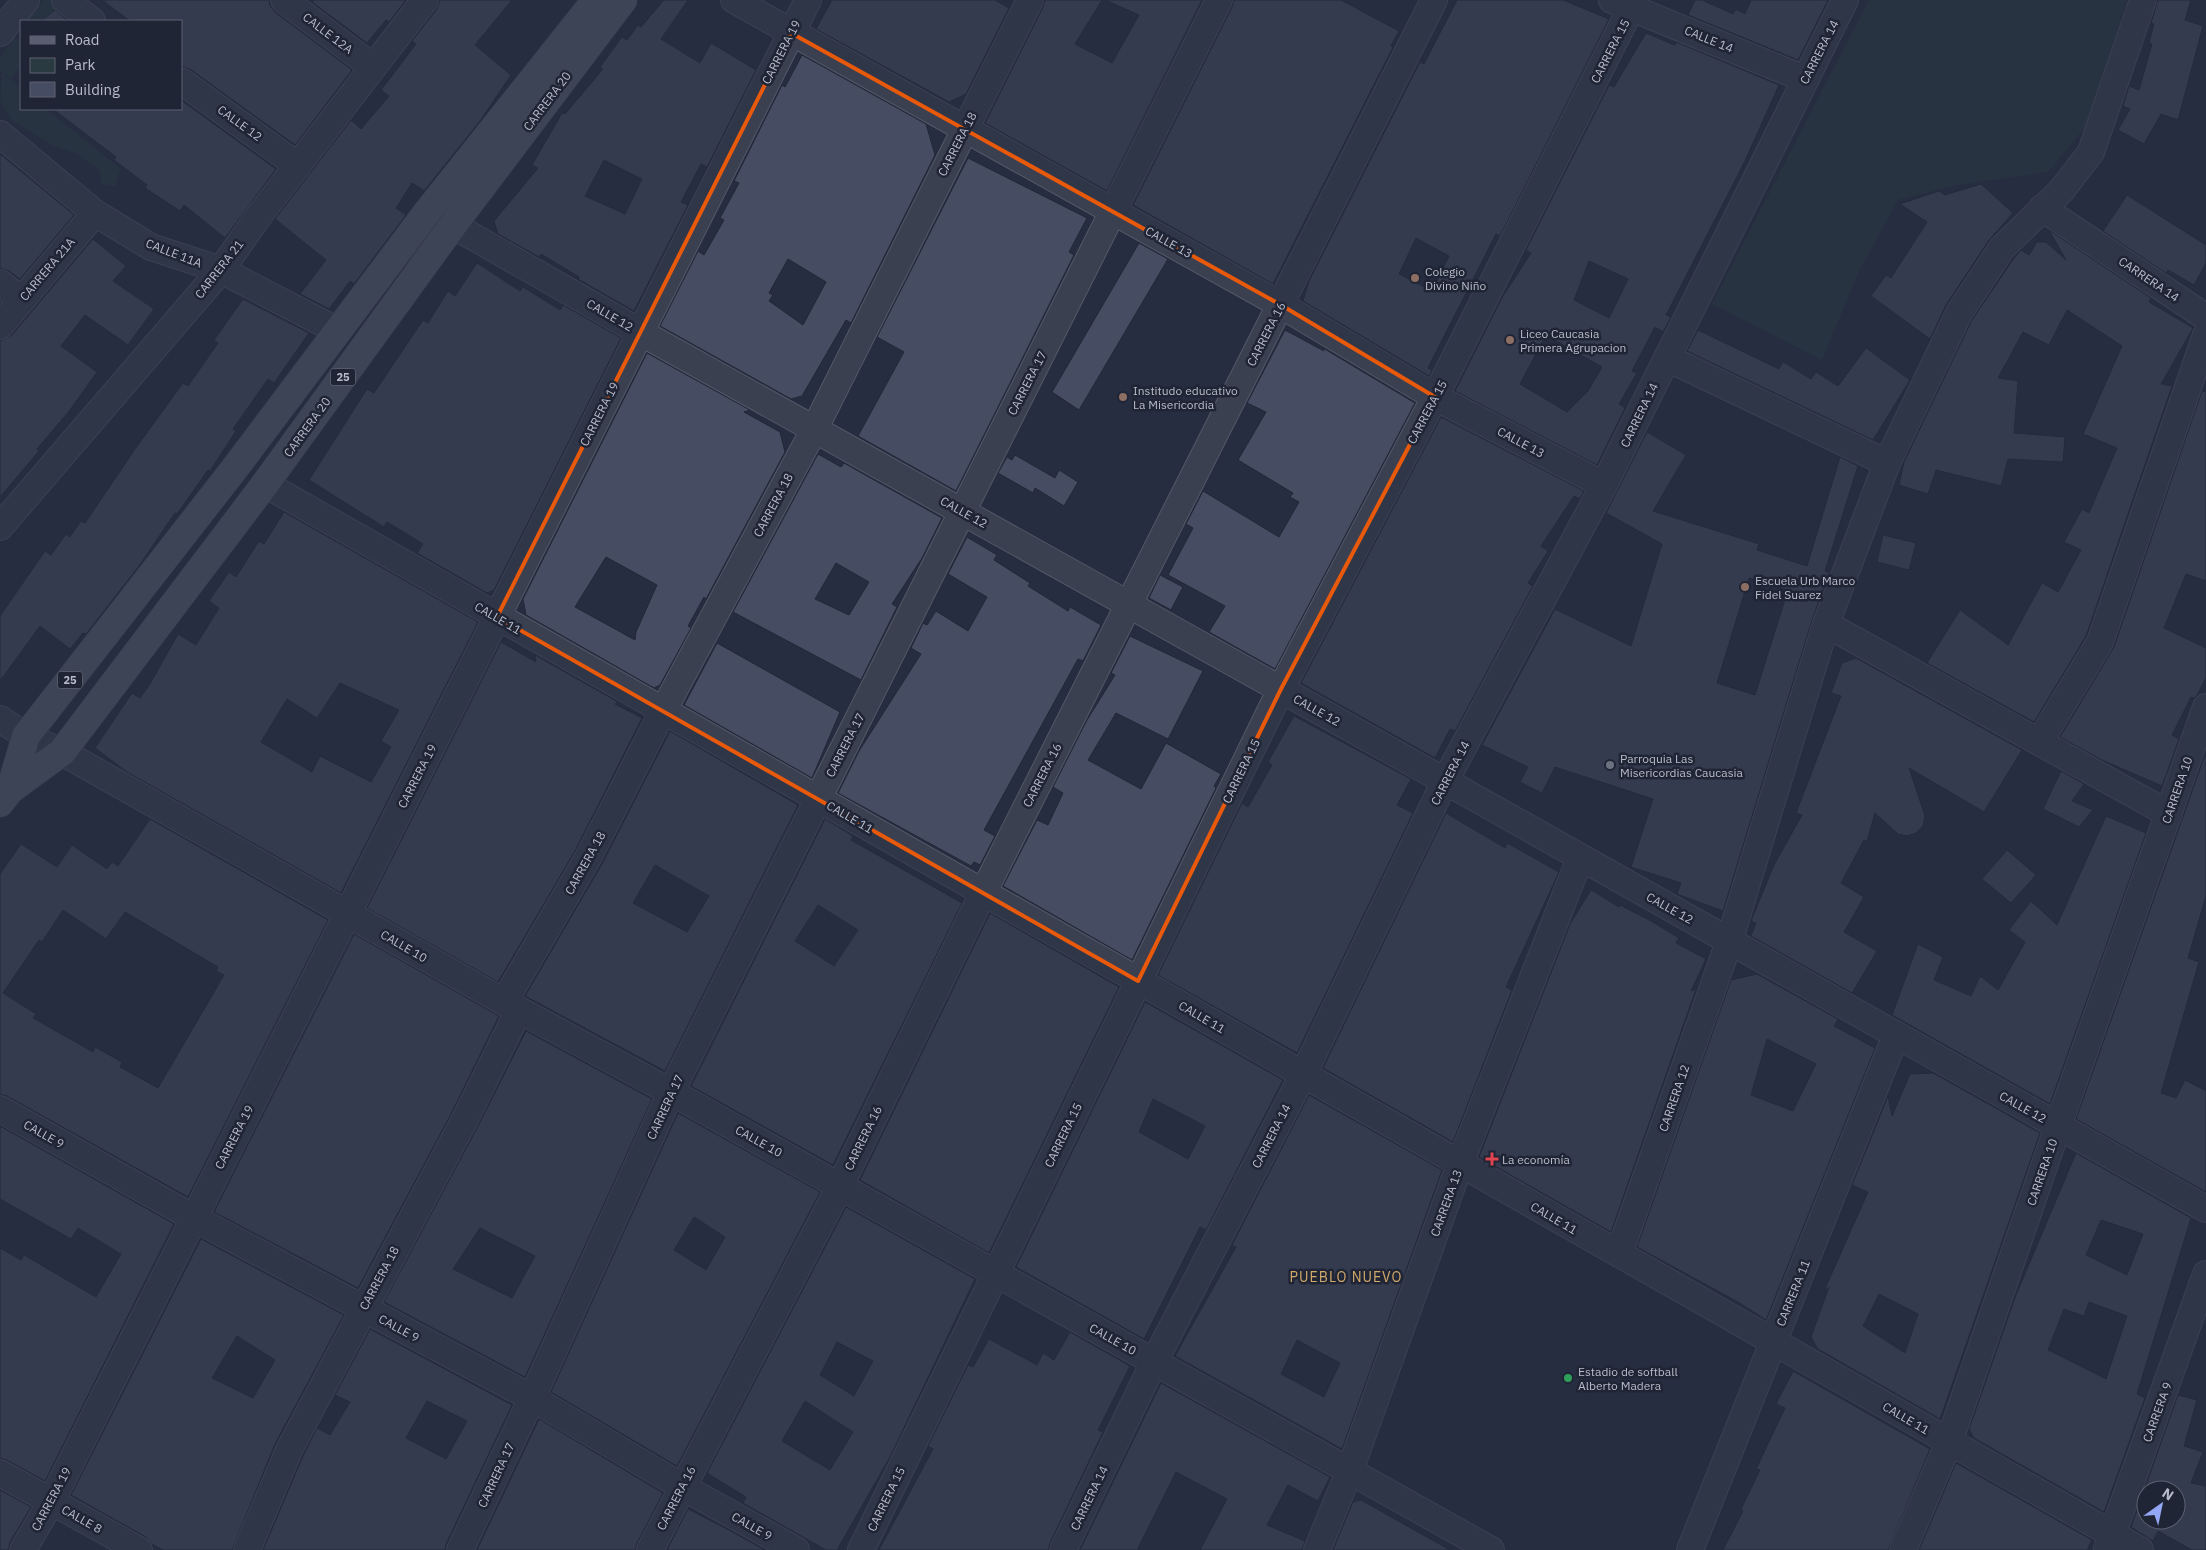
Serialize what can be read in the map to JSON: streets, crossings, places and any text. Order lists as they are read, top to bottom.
{
  "streets": {
    "main road": ["CARRERA 20", "25"],
    "street": [
      "CALLE 12A",
      "CALLE 14",
      "CARRERA 15",
      "CARRERA 19",
      "CARRERA 14",
      "CALLE 12",
      "CARRERA 18",
      "CALLE 13",
      "CALLE 11A",
      "CARRERA 21A",
      "CARRERA 21",
      "CARRERA 16",
      "CARRERA 17",
      "CALLE 11",
      "CARRERA 10",
      "CALLE 10",
      "CARRERA 12",
      "CALLE 9",
      "CARRERA 13",
      "CARRERA 11",
      "CARRERA 9",
      "CALLE 8"
    ]
  },
  "crossings": [
    ["CALLE 12A", "CARRERA 21"],
    ["CALLE 14", "CARRERA 15"],
    ["CALLE 14", "CARRERA 14"],
    ["CARRERA 15", "CALLE 12"],
    ["CARRERA 15", "CALLE 13"],
    ["CARRERA 15", "CALLE 11"],
    ["CARRERA 15", "CALLE 10"],
    ["CARRERA 19", "CALLE 12"],
    ["CARRERA 19", "CALLE 13"],
    ["CARRERA 19", "CALLE 11"],
    ["CARRERA 19", "CALLE 10"],
    ["CARRERA 19", "CALLE 9"],
    ["CARRERA 19", "CALLE 8"],
    ["CARRERA 14", "CALLE 12"],
    ["CARRERA 14", "CALLE 13"],
    ["CARRERA 14", "CALLE 11"],
    ["CARRERA 14", "CALLE 10"],
    ["CARRERA 14", "CARRERA 12"],
    ["CARRERA 20", "CALLE 12"],
    ["CARRERA 20", "CALLE 11A"],
    ["CARRERA 20", "CALLE 11"],
    ["CARRERA 20", "CALLE 10"],
    ["CALLE 12", "CARRERA 18"],
    ["CALLE 12", "CARRERA 21"],
    ["CALLE 12", "CARRERA 16"],
    ["CALLE 12", "CARRERA 17"],
    ["CALLE 12", "CARRERA 10"],
    ["CALLE 12", "CARRERA 12"],
    ["CALLE 12", "CARRERA 13"],
    ["CALLE 12", "CARRERA 11"],
    ["CARRERA 18", "CALLE 13"],
    ["CARRERA 18", "CALLE 11"],
    ["CARRERA 18", "CALLE 10"],
    ["CARRERA 18", "CALLE 9"],
    ["CALLE 13", "CARRERA 16"],
    ["CALLE 13", "CARRERA 17"],
    ["CALLE 11A", "CARRERA 21A"],
    ["CALLE 11A", "CARRERA 21"],
    ["CARRERA 16", "CALLE 11"],
    ["CARRERA 16", "CALLE 10"],
    ["CARRERA 16", "CALLE 9"],
    ["CARRERA 17", "CALLE 11"],
    ["CARRERA 17", "CALLE 10"],
    ["CARRERA 17", "CALLE 9"],
    ["CALLE 11", "CARRERA 10"],
    ["CALLE 11", "CARRERA 12"],
    ["CALLE 11", "CARRERA 13"],
    ["CALLE 11", "CARRERA 11"],
    ["CALLE 11", "CARRERA 9"],
    ["CALLE 10", "CARRERA 13"]
  ],
  "districts": ["PUEBLO NUEVO"],
  "places": {
    "other": [
      "Colegio Divino Niño",
      "Liceo Caucasia Primera Agrupacion",
      "Institudo educativo La Misericordia",
      "Escuela Urb Marco Fidel Suarez",
      "Parroquia Las Misericordias Caucasia",
      "Estadio de softball Alberto Madera"
    ],
    "health": ["La economía"]
  },
  "legend": ["Road", "Park", "Building"],
  "north": "top right"
}
